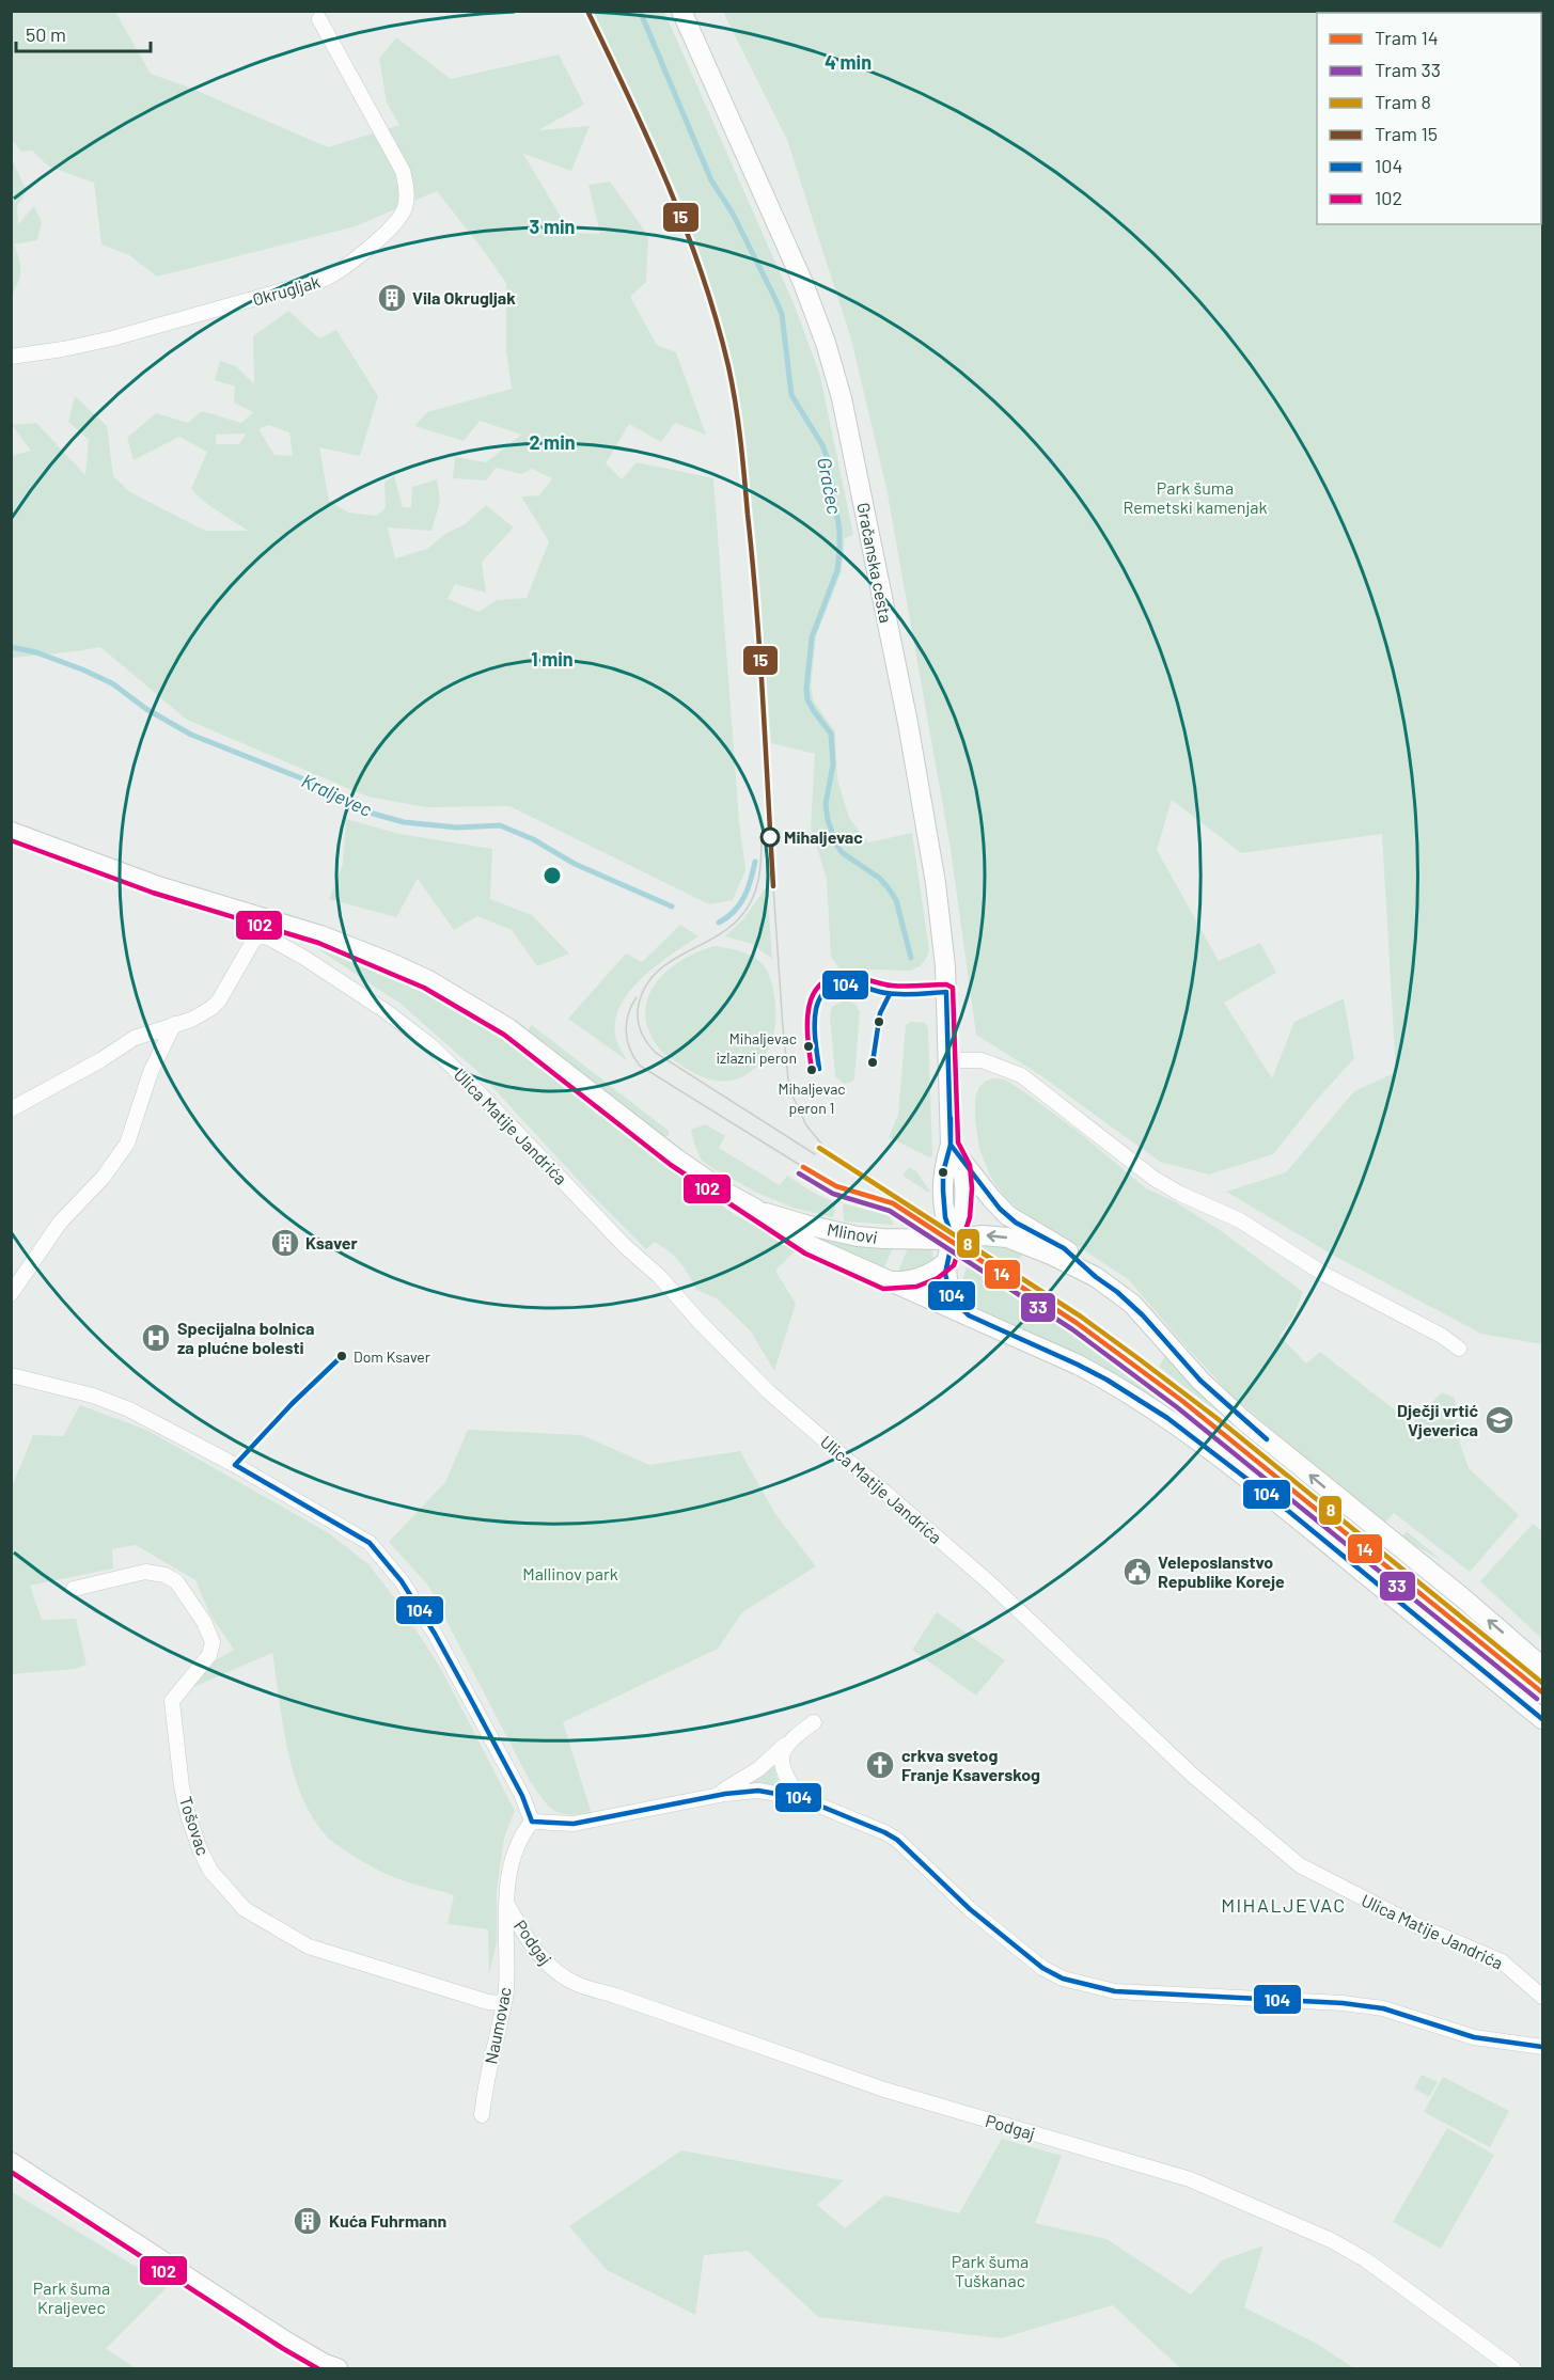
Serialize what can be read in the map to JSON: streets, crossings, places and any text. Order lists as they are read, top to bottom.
{
  "streets": {
    "main road": ["Gračanska cesta", "Mlinovi"],
    "street": [
      "Okrugljak",
      "Ulica Matije Jandrića",
      "Tošovac",
      "Podgaj",
      "Naumovac"
    ]
  },
  "crossings": [
    ["Gračanska cesta", "Mlinovi"],
    ["Tošovac", "Naumovac"],
    ["Podgaj", "Naumovac"]
  ],
  "districts": ["MIHALJEVAC"],
  "water": ["Gračec", "Kraljevec"],
  "parks": [
    "Park šuma Remetski kamenjak",
    "Mallinov park",
    "Park šuma Tuškanac",
    "Park šuma Kraljevec"
  ],
  "places": {
    "building": ["Vila Okrugljak", "Ksaver", "Kuća Fuhrmann"],
    "other": [
      "Mihaljevac",
      "Mihaljevac izlazni peron",
      "Mihaljevac peron 1",
      "Dom Ksaver"
    ],
    "hospital": ["Specijalna bolnica za plućne bolesti"],
    "school or university": ["Dječji vrtić Vjeverica"],
    "public building": ["Veleposlanstvo Republike Koreje"],
    "church": ["crkva svetog Franje Ksaverskog"]
  },
  "lines": [
    "tram line 15",
    "transit line 102",
    "transit line 104",
    "tram line 8",
    "tram line 14",
    "tram line 33"
  ],
  "legend": [
    "Tram 14",
    "Tram 33",
    "Tram 8",
    "Tram 15",
    "104",
    "102"
  ],
  "scale_bar": "50 m",
  "rings": [
    "4 min",
    "3 min",
    "2 min",
    "1 min"
  ]
}
